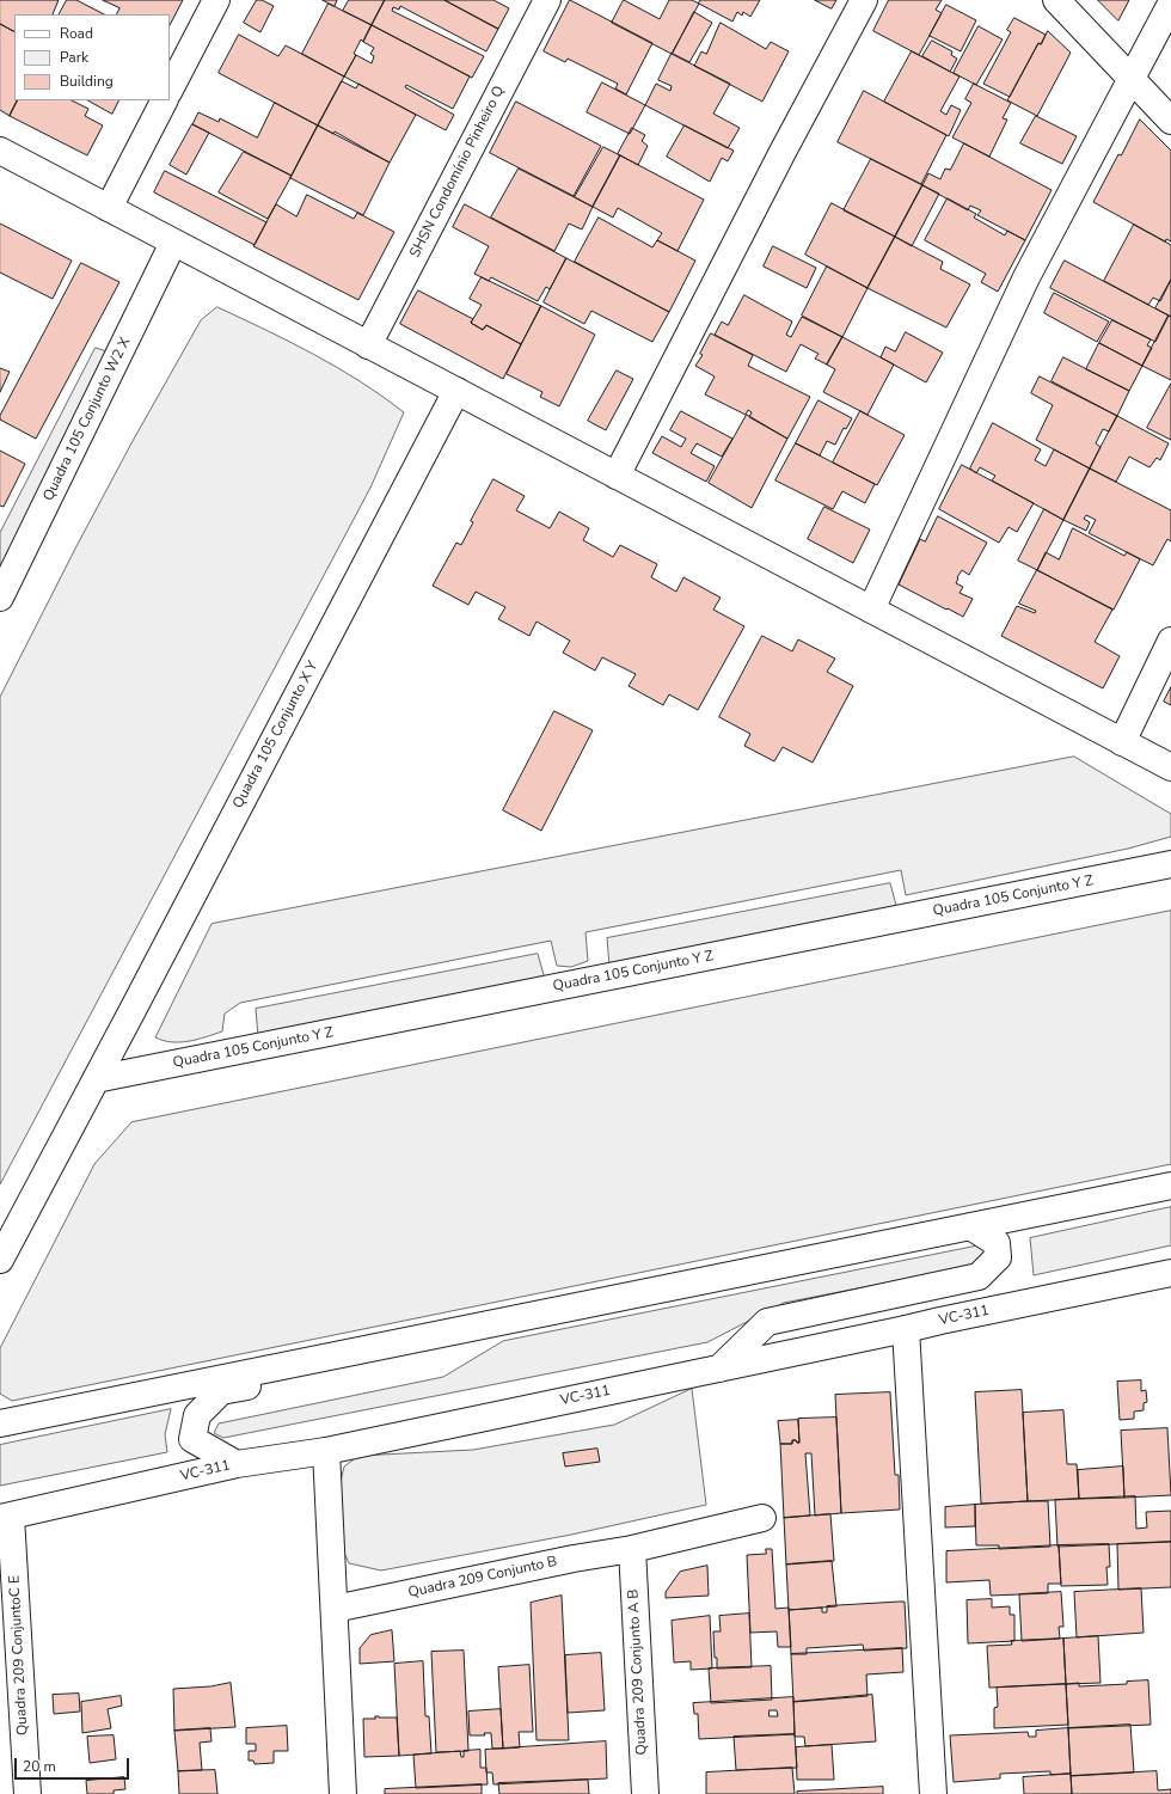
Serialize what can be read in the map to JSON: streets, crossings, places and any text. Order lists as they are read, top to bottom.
{
  "streets": {
    "street": [
      "SHSN Condomínio Pinheiro Q",
      "Quadra 105 Conjunto W2 X",
      "Quadra 105 Conjunto X Y",
      "Quadra 105 Conjunto Y Z",
      "VC-311",
      "Quadra 209 Conjunto B",
      "Quadra 209 ConjuntoC E",
      "Quadra 209 Conjunto A B"
    ]
  },
  "crossings": [
    ["Quadra 105 Conjunto X Y", "Quadra 105 Conjunto Y Z"],
    ["VC-311", "Quadra 209 ConjuntoC E"],
    ["Quadra 209 Conjunto B", "Quadra 209 Conjunto A B"]
  ],
  "legend": ["Road", "Park", "Building"],
  "scale_bar": "20 m"
}
